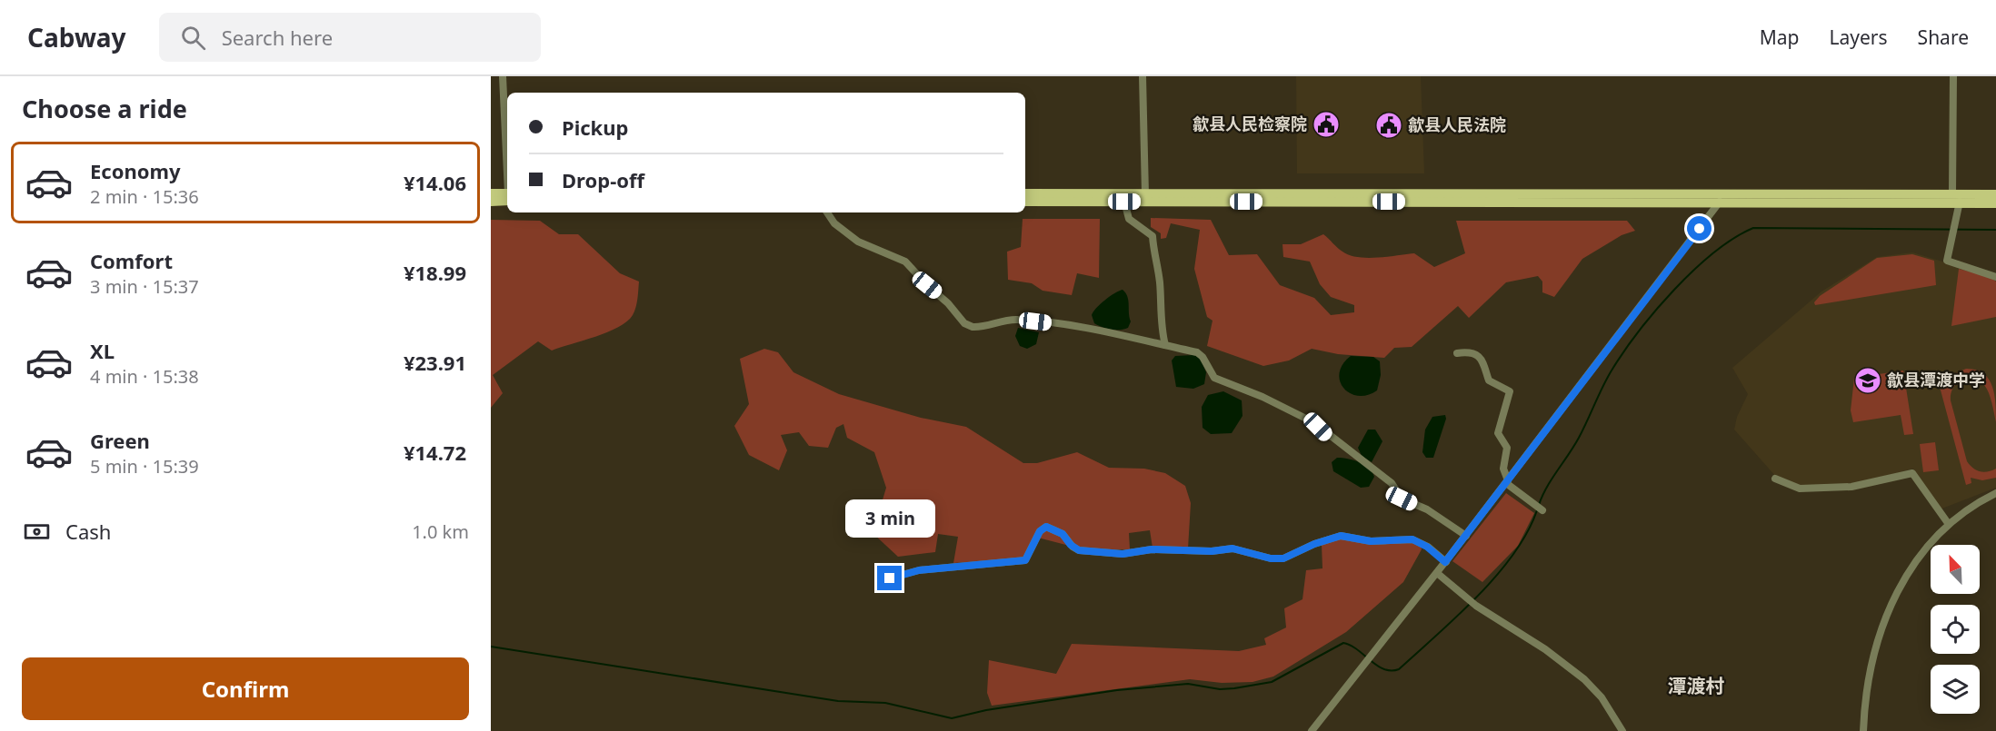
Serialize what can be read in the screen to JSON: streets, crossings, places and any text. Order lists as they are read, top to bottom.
{
  "districts": ["潭渡村"],
  "places": {
    "public building": ["歙县人民检察院", "歙县人民法院"],
    "school or university": ["歙县潭渡中学"]
  },
  "north": "top left",
  "page": {
    "header": "Cabway",
    "search": "Search here",
    "nav": ["Map", "Layers", "Share"],
    "heading": "Choose a ride",
    "banner": ["Pickup", "Drop-off"],
    "list": [
      {
        "name": "Economy",
        "note": "2 min · 15:36",
        "value": "¥14.06"
      },
      {
        "name": "Comfort",
        "note": "3 min · 15:37",
        "value": "¥18.99"
      },
      {
        "name": "XL",
        "note": "4 min · 15:38",
        "value": "¥23.91"
      },
      {
        "name": "Green",
        "note": "5 min · 15:39",
        "value": "¥14.72"
      }
    ],
    "bubble": "3 min",
    "pay": ["Cash", "1.0 km"],
    "buttons": "Confirm"
  }
}
